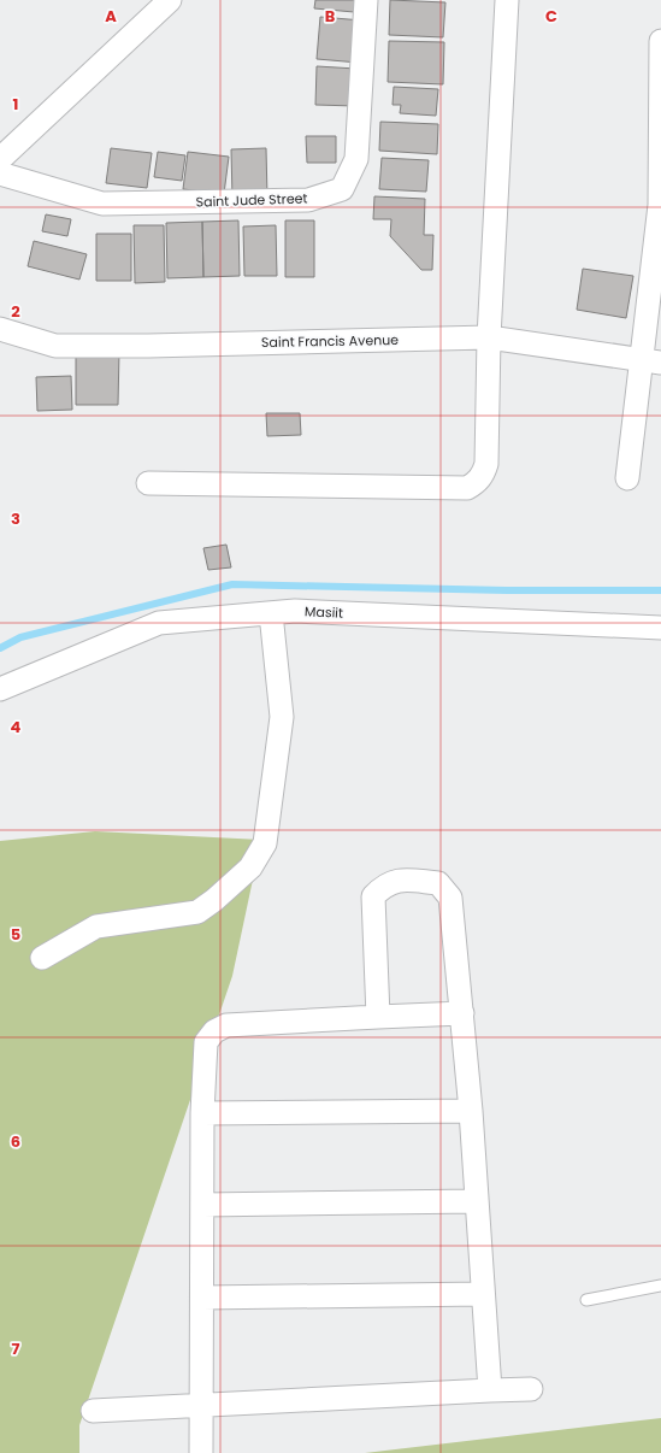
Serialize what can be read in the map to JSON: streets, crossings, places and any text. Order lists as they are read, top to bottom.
{
  "streets": {
    "street": ["Saint Jude Street", "Saint Francis Avenue", "Masiit"]
  },
  "grid": {
    "columns": ["A", "B", "C"],
    "rows": [
      "1",
      "2",
      "3",
      "4",
      "5",
      "6",
      "7"
    ]
  }
}
